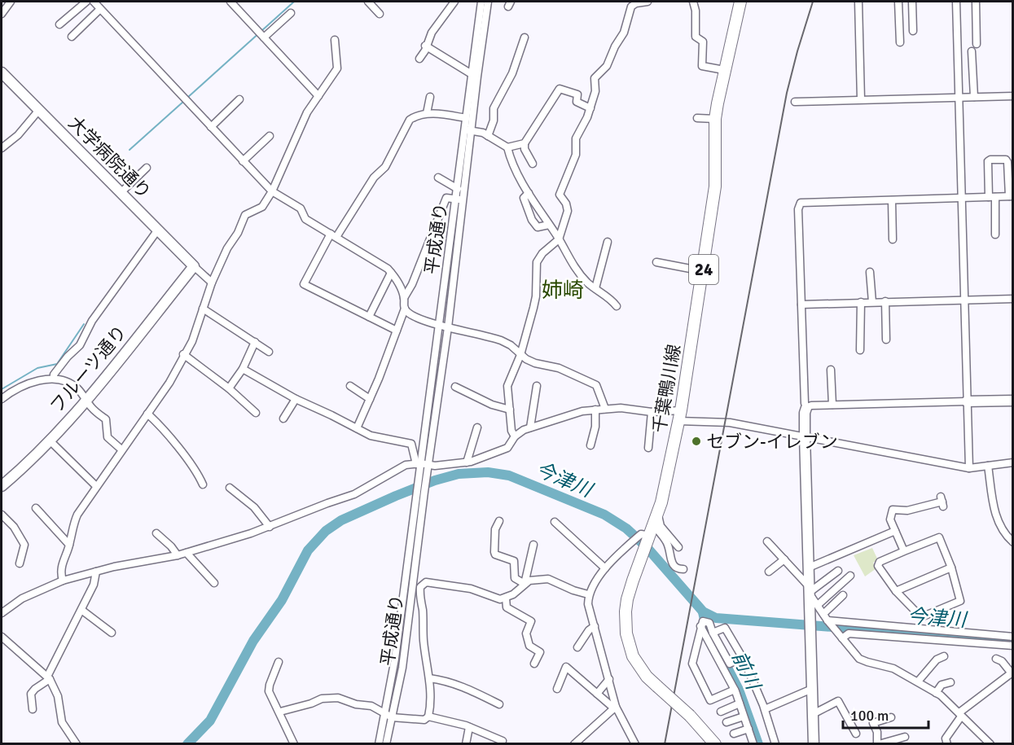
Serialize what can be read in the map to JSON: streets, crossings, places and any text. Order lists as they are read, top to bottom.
{
  "streets": {
    "main road": ["24", "千葉鴨川線"],
    "street": ["大学病院通り", "平成通り", "フルーツ通り"]
  },
  "crossings": [
    ["大学病院通り", "フルーツ通り"]
  ],
  "districts": ["姉崎"],
  "water": ["今津川", "前川"],
  "places": ["セブン-イレブン"],
  "scale_bar": "100 m"
}
